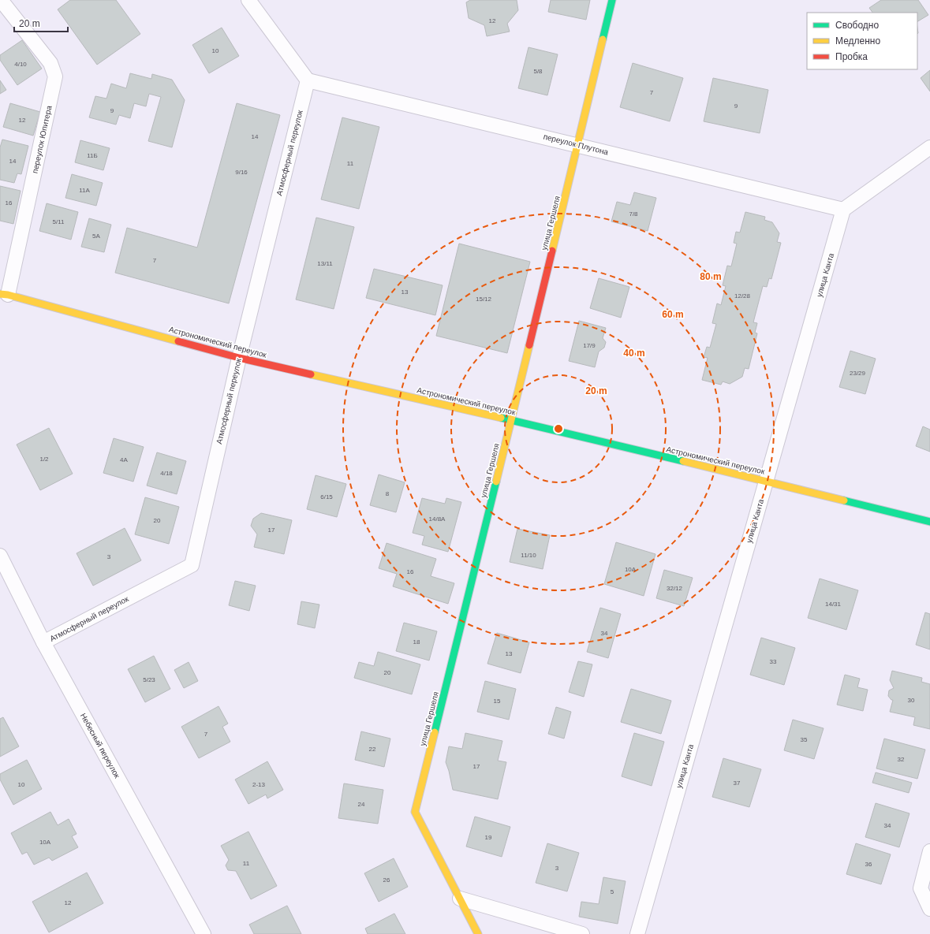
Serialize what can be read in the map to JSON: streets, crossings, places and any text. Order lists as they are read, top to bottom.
{
  "streets": {
    "street": [
      "переулок Юпитера",
      "переулок Плутона",
      "Атмосферный переулок",
      "улица Гершеля",
      "улица Канта",
      "Астрономический переулок",
      "Небесный переулок"
    ]
  },
  "crossings": [
    ["переулок Юпитера", "Астрономический переулок"],
    ["переулок Плутона", "Атмосферный переулок"],
    ["переулок Плутона", "улица Гершеля"],
    ["переулок Плутона", "улица Канта"],
    ["Атмосферный переулок", "Астрономический переулок"],
    ["Атмосферный переулок", "Небесный переулок"],
    ["улица Гершеля", "Астрономический переулок"],
    ["улица Канта", "Астрономический переулок"]
  ],
  "house_numbers": [
    "12",
    "10",
    "4/10",
    "5/8",
    "7",
    "9",
    "9",
    "12",
    "14",
    "11Б",
    "14",
    "11",
    "9/16",
    "11А",
    "16",
    "7/8",
    "5/11",
    "5А",
    "7",
    "13/11",
    "13",
    "12/28",
    "15/12",
    "17/9",
    "23/29",
    "1/2",
    "4А",
    "4/18",
    "8",
    "6/15",
    "14/8А",
    "20",
    "17",
    "11/10",
    "3",
    "10А",
    "16",
    "32/12",
    "14/31",
    "34",
    "18",
    "13",
    "33",
    "20",
    "5/23",
    "30",
    "15",
    "7",
    "35",
    "22",
    "32",
    "17",
    "37",
    "10",
    "2-13",
    "24",
    "34",
    "19",
    "10А",
    "11",
    "36",
    "3",
    "26",
    "5",
    "12"
  ],
  "legend": ["Свободно", "Медленно", "Пробка"],
  "scale_bar": "20 m",
  "rings": [
    "80 m",
    "60 m",
    "40 m",
    "20 m"
  ]
}
